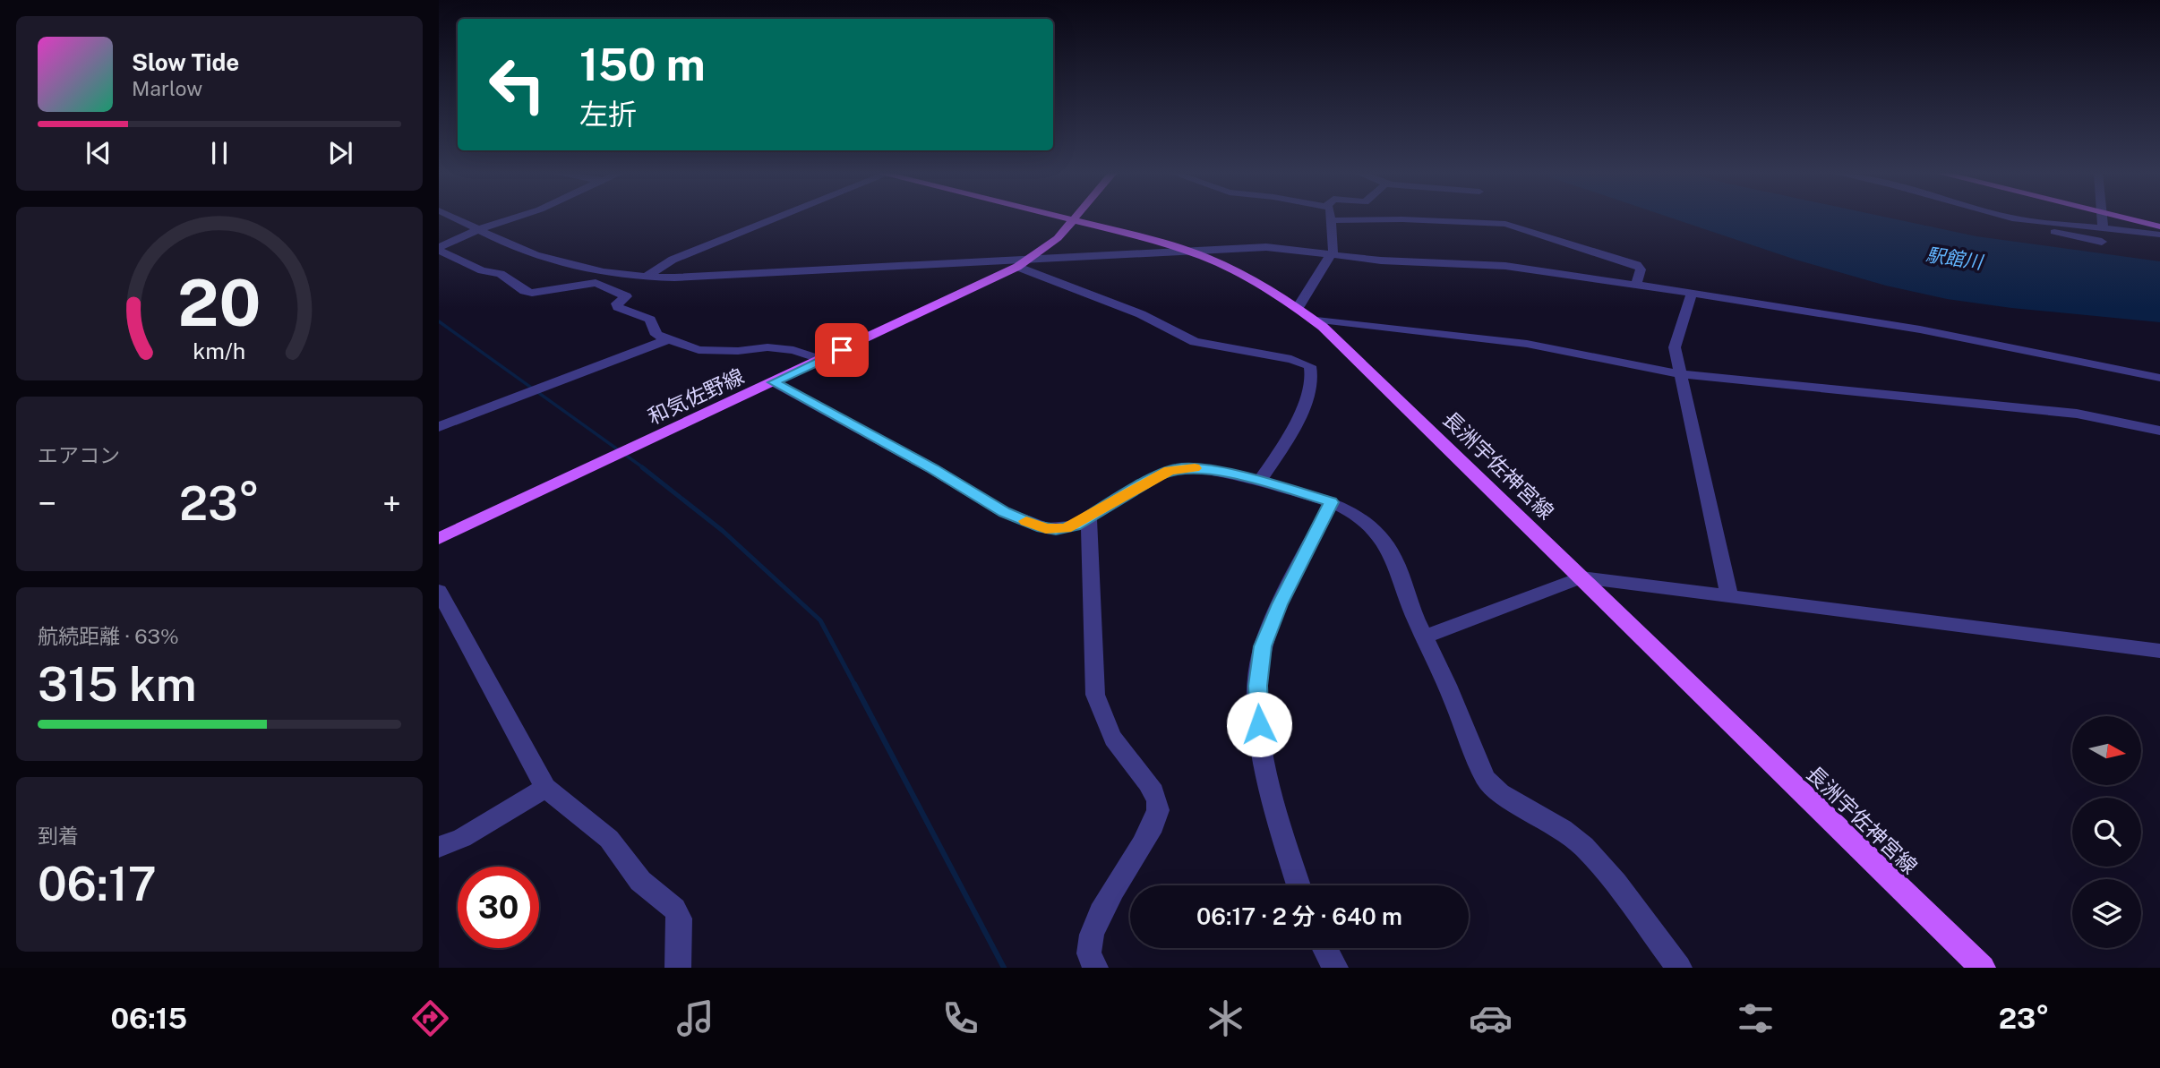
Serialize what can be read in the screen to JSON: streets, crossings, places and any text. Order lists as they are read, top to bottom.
{
  "streets": {
    "main road": ["和気佐野線", "長洲宇佐神宮線"]
  },
  "crossings": [
    ["和気佐野線", "長洲宇佐神宮線"]
  ],
  "water": ["駅館川"],
  "north": "right",
  "page": {
    "turn": ["150 m", "左折"],
    "song": ["Slow Tide", "Marlow"],
    "tile": [
      "エアコン",
      ["航続距離 · 63%", "315 km"],
      ["到着", "06:17"]
    ],
    "heat": ["−", "23°", "+"],
    "limit": "30",
    "trip": "06:17 · 2 分 · 640 m",
    "tabs": ["06:15", "23°"],
    "gauge": ["20", "km/h"]
  }
}
